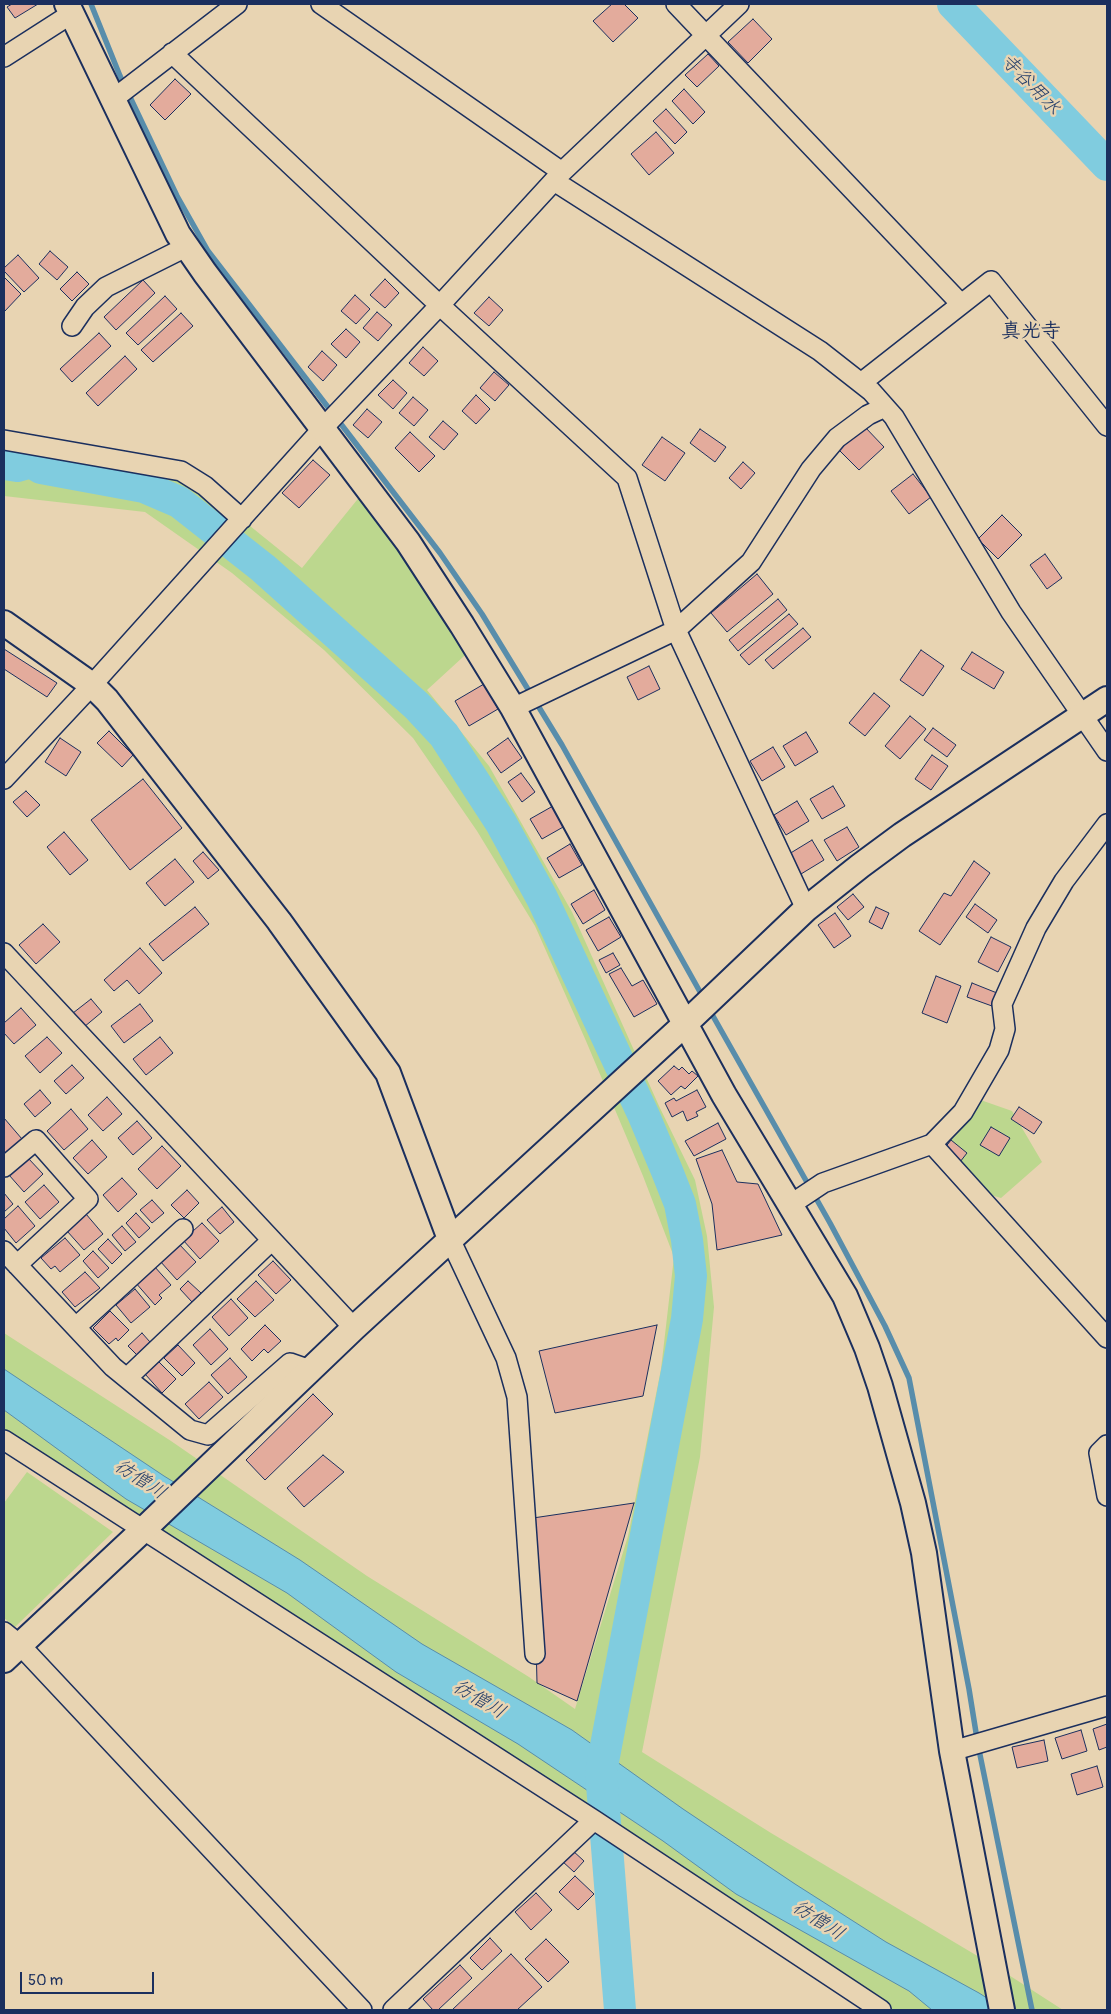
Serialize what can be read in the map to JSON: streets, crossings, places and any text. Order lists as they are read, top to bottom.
{
  "districts": ["真光寺"],
  "water": ["寺谷用水", "彷僧川"],
  "scale_bar": "50 m"
}
